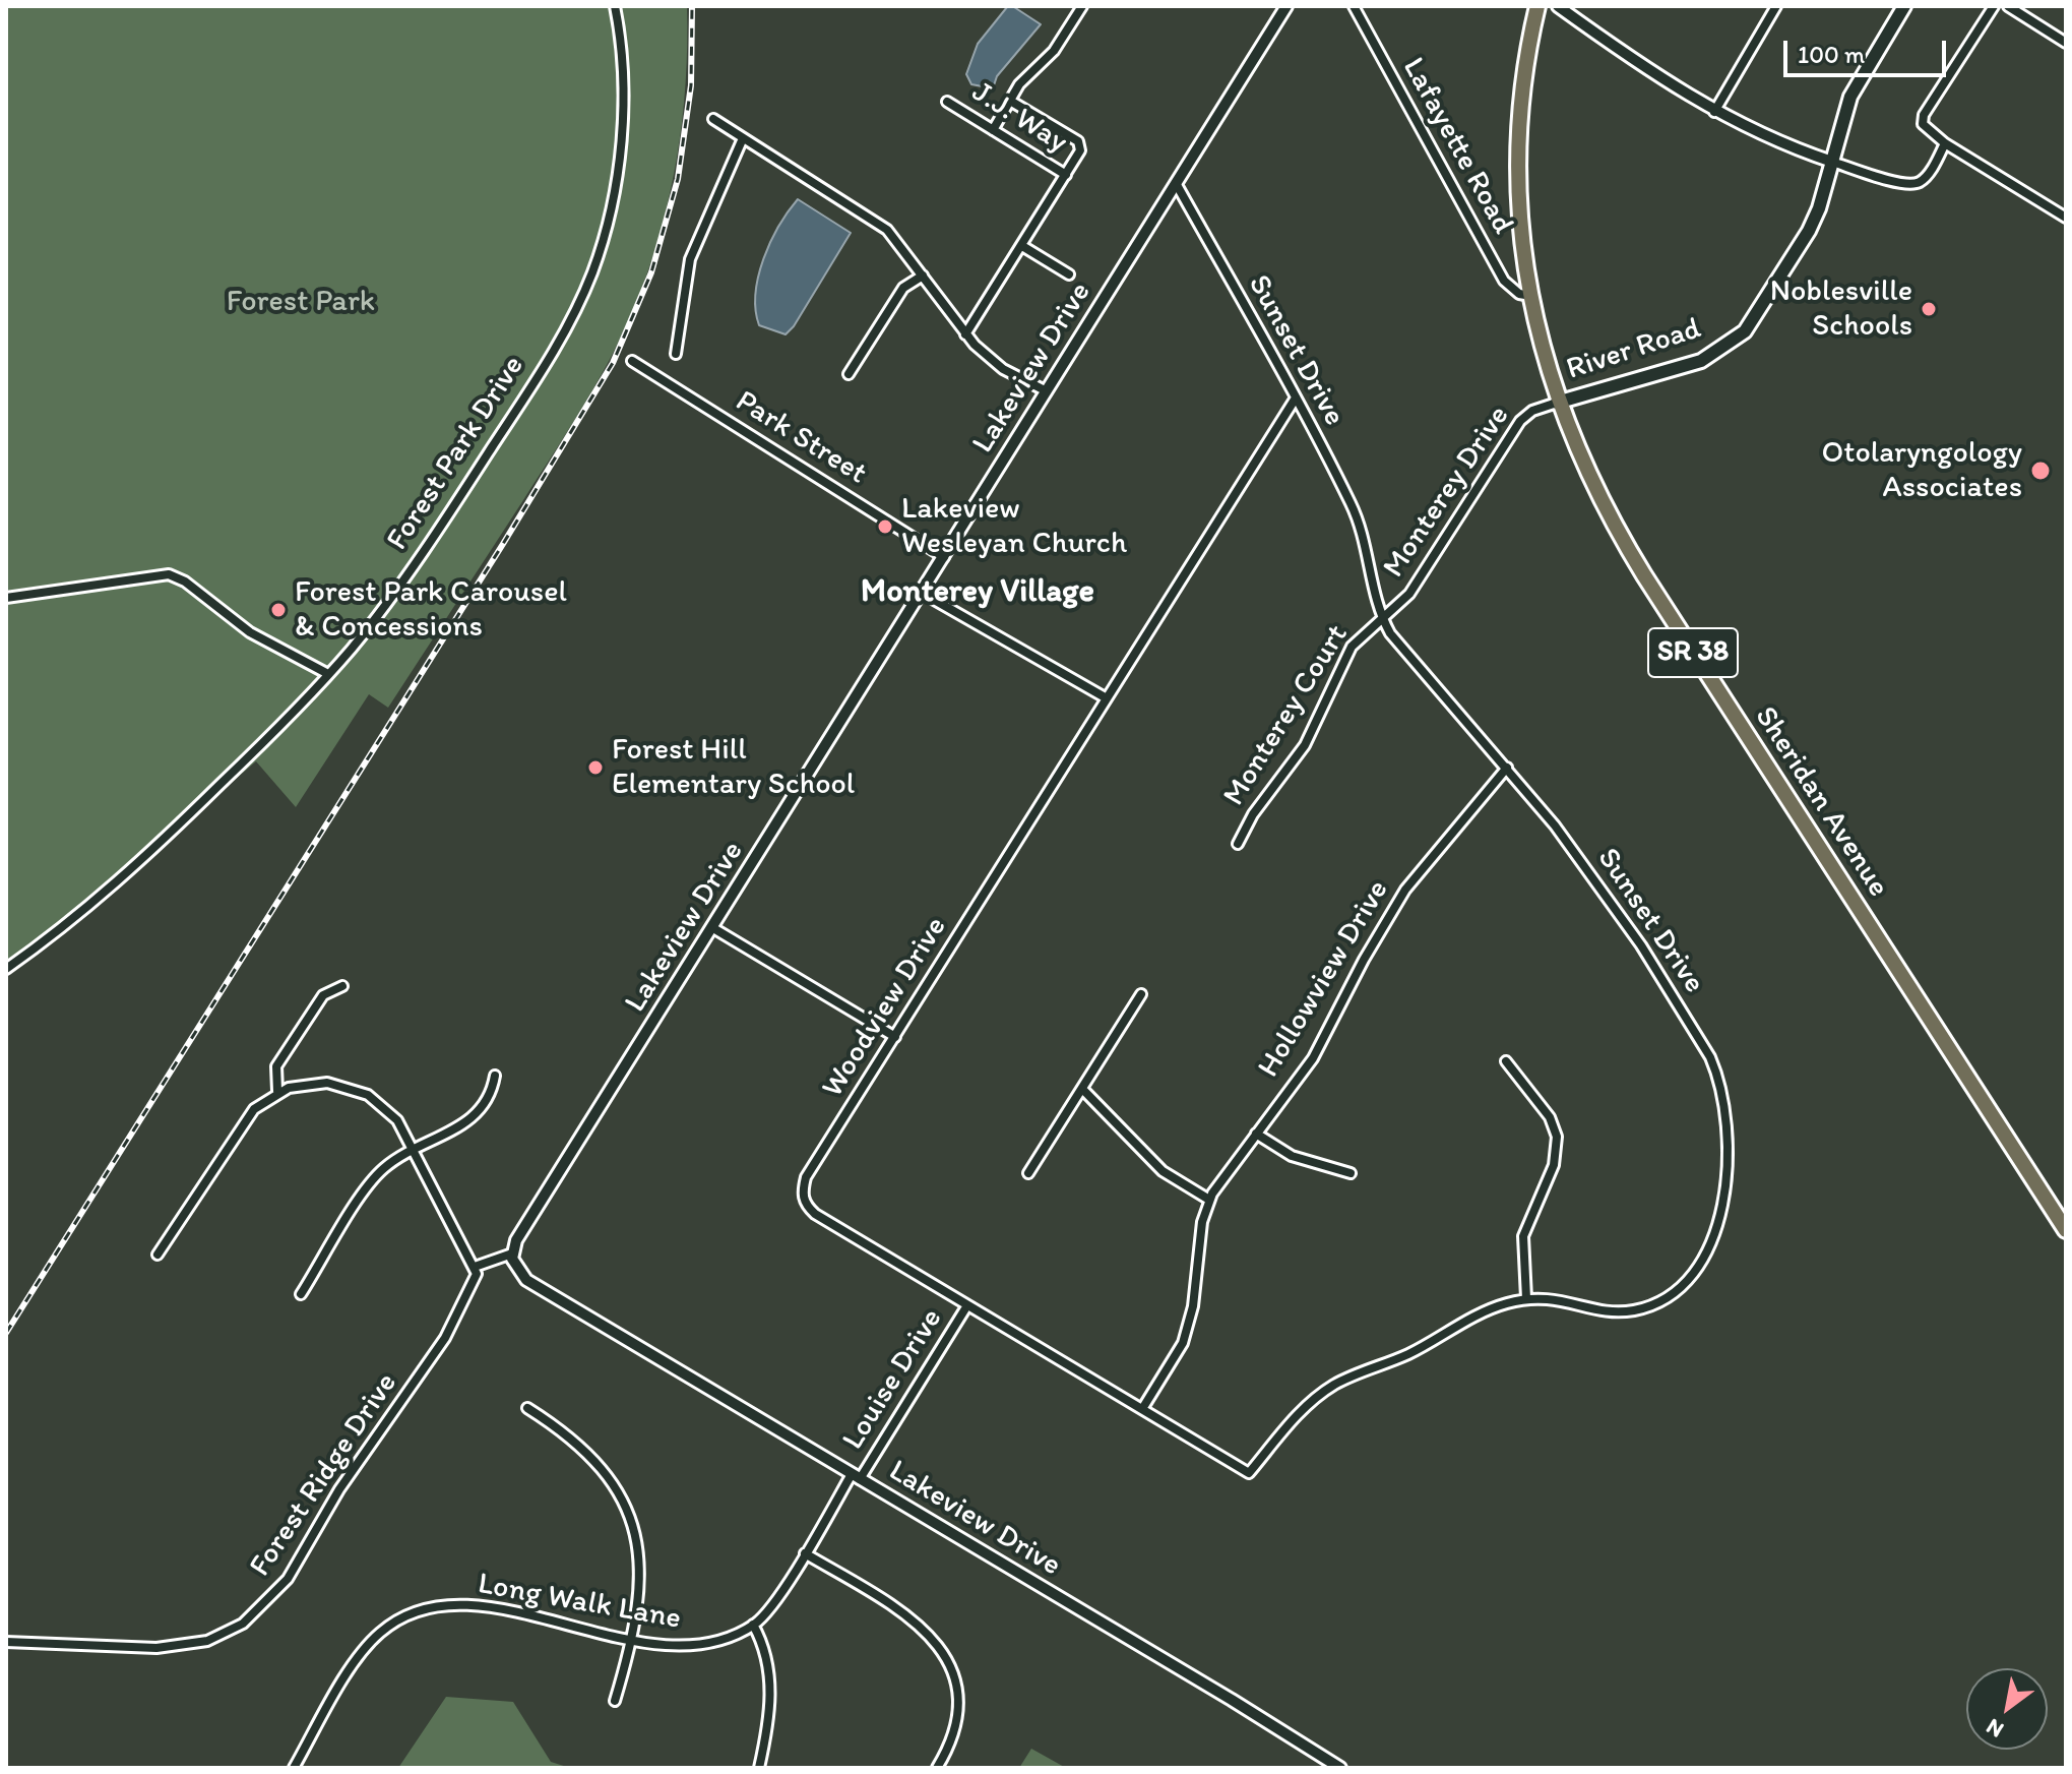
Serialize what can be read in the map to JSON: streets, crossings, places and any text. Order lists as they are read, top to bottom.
{
  "streets": {
    "main road": ["River Road", "SR 38", "Sheridan Avenue"],
    "street": [
      "J.J. Way",
      "Lafayette Road",
      "Sunset Drive",
      "Lakeview Drive",
      "Park Street",
      "Forest Park Drive",
      "Monterey Drive",
      "Monterey Court",
      "Hollowview Drive",
      "Woodview Drive",
      "Louise Drive",
      "Forest Ridge Drive",
      "Long Walk Lane"
    ]
  },
  "crossings": [
    ["Lafayette Road", "Sheridan Avenue"],
    ["River Road", "Monterey Drive"],
    ["River Road", "Sheridan Avenue"],
    ["Sunset Drive", "Lakeview Drive"],
    ["Sunset Drive", "Monterey Drive"],
    ["Sunset Drive", "Monterey Court"],
    ["Sunset Drive", "Hollowview Drive"],
    ["Sunset Drive", "Woodview Drive"],
    ["Lakeview Drive", "Park Street"],
    ["Lakeview Drive", "Louise Drive"],
    ["Lakeview Drive", "Long Walk Lane"],
    ["Monterey Drive", "Monterey Court"],
    ["Monterey Drive", "Sheridan Avenue"],
    ["Hollowview Drive", "Woodview Drive"],
    ["Woodview Drive", "Louise Drive"],
    ["Louise Drive", "Long Walk Lane"]
  ],
  "districts": ["Monterey Village"],
  "parks": ["Forest Park"],
  "places": [
    "Noblesville Schools",
    "Otolaryngology Associates",
    "Lakeview Wesleyan Church",
    "Forest Park Carousel & Concessions",
    "Forest Hill Elementary School"
  ],
  "scale_bar": "100 m",
  "north": "bottom left"
}
